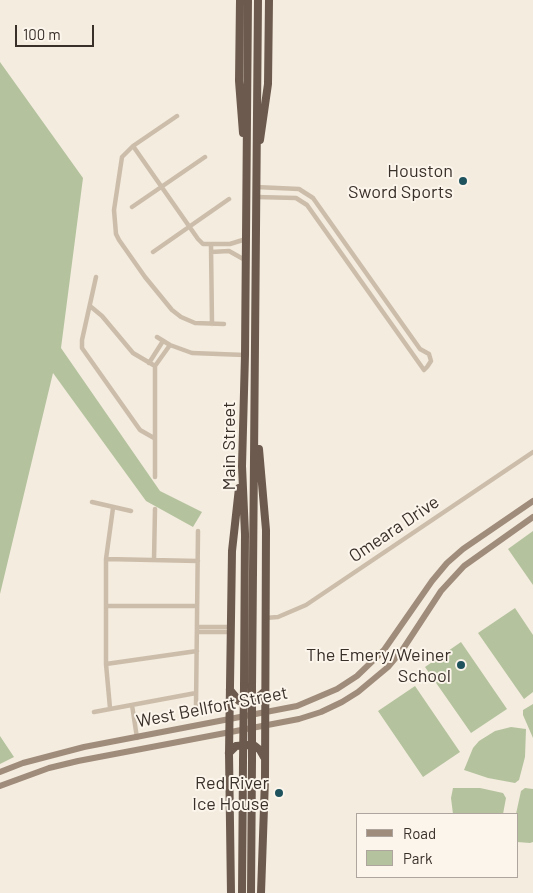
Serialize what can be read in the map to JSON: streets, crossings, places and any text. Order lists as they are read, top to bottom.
{
  "streets": {
    "highway": ["Main Street"],
    "main road": ["West Bellfort Street"],
    "street": ["Omeara Drive"]
  },
  "places": ["Houston Sword Sports", "The Emery/Weiner School", "Red River Ice House"],
  "legend": ["Road", "Park"],
  "scale_bar": "100 m"
}
